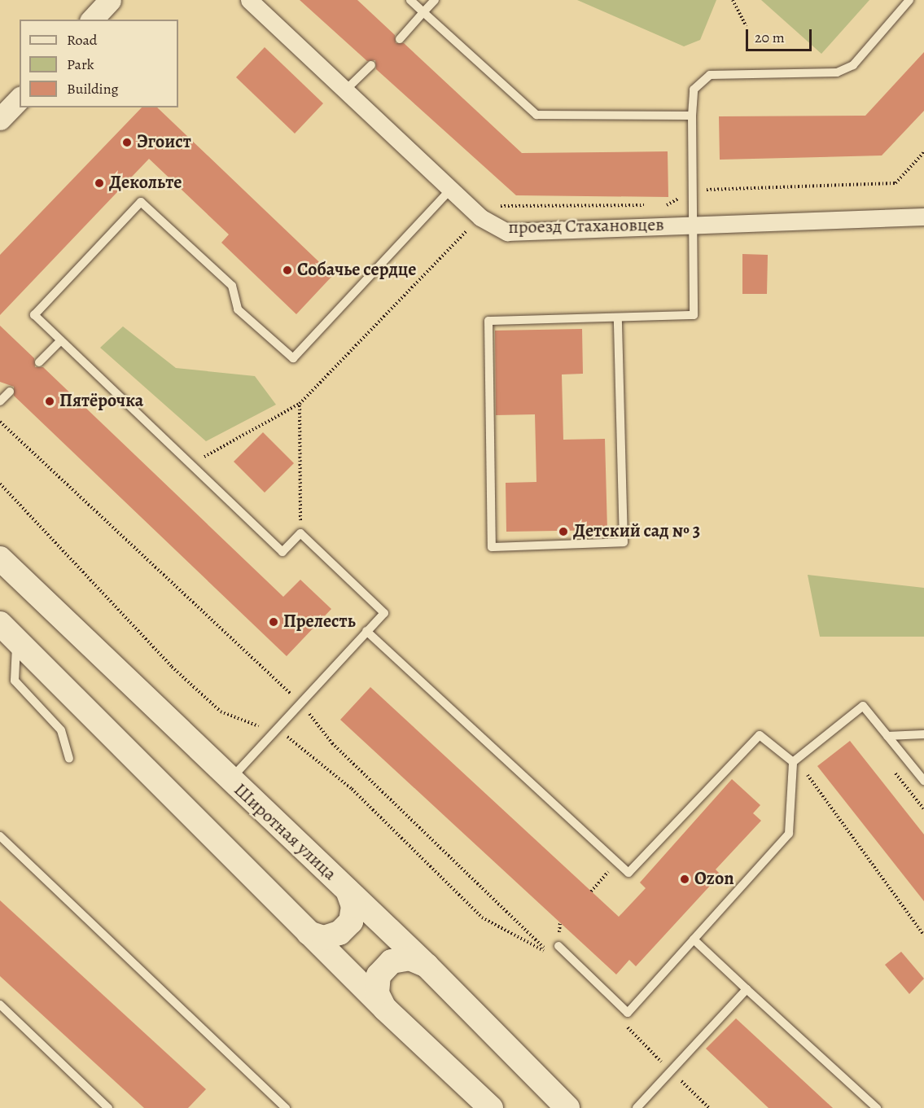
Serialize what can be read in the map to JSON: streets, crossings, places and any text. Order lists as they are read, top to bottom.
{
  "streets": {
    "main road": ["Широтная улица"],
    "street": ["проезд Стахановцев"]
  },
  "places": [
    "Эгоист",
    "Декольте",
    "Собачье сердце",
    "Пятёрочка",
    "Детский сад № 3",
    "Прелесть",
    "Ozon"
  ],
  "legend": ["Road", "Park", "Building"],
  "scale_bar": "20 m"
}
